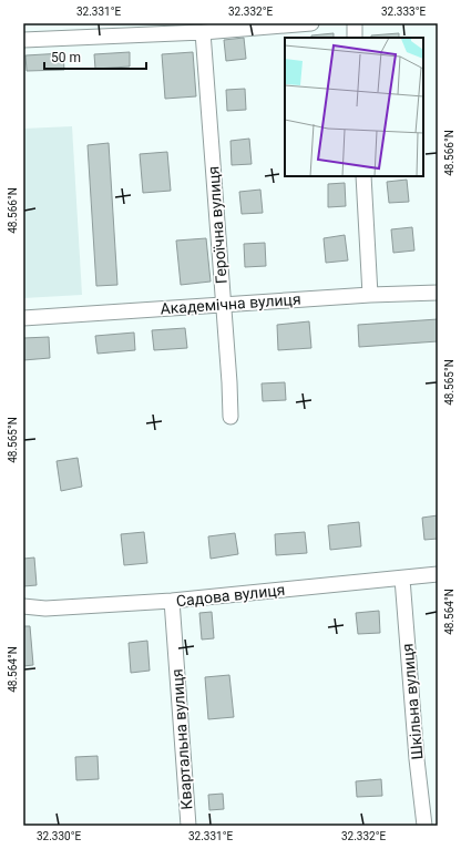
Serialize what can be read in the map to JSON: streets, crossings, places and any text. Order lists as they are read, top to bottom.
{
  "streets": {
    "street": [
      "Героїчна вулиця",
      "Академічна вулиця",
      "Садова вулиця",
      "Шкільна вулиця",
      "Квартальна вулиця"
    ]
  },
  "crossings": [
    ["Героїчна вулиця", "Академічна вулиця"],
    ["Садова вулиця", "Шкільна вулиця"],
    ["Садова вулиця", "Квартальна вулиця"]
  ],
  "scale_bar": "50 m",
  "coordinates": [
    "32.331°E",
    "32.332°E",
    "32.333°E",
    "48.566°N",
    "48.565°N",
    "48.564°N",
    "32.330°E"
  ]
}
